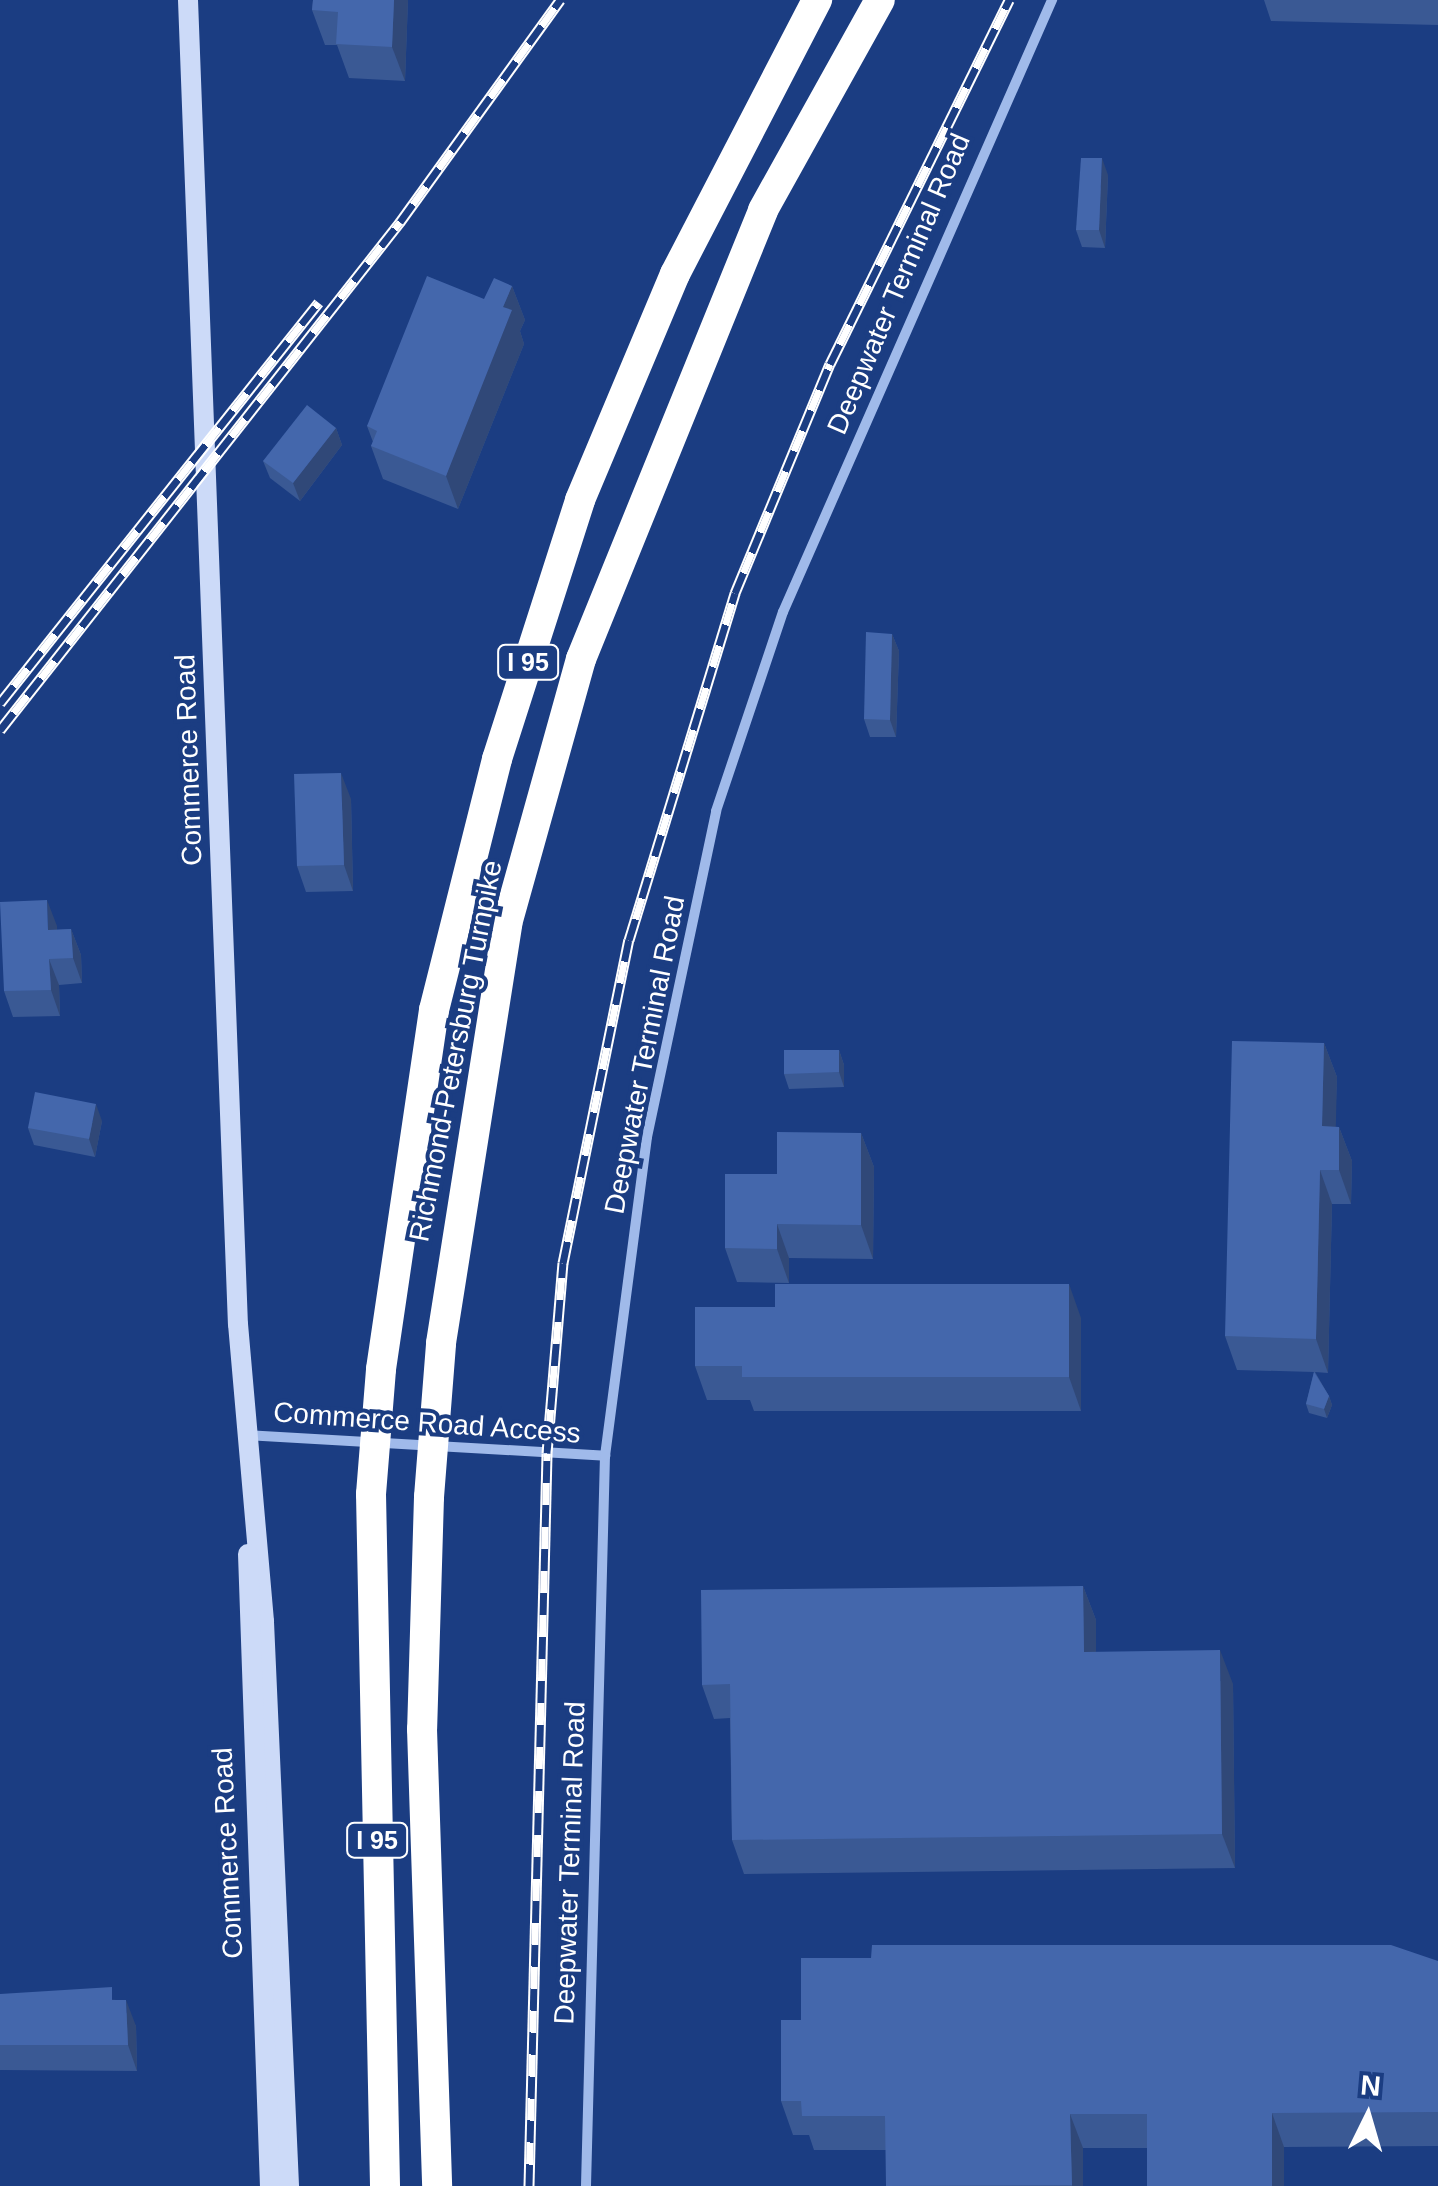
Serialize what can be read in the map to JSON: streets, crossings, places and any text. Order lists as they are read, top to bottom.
{
  "streets": {
    "highway": ["I 95", "Richmond-Petersburg Turnpike"],
    "main road": ["Commerce Road"],
    "street": ["Deepwater Terminal Road", "Commerce Road Access"]
  },
  "crossings": [
    ["Deepwater Terminal Road", "Commerce Road Access"],
    ["Commerce Road", "Commerce Road Access"]
  ],
  "north": "top"
}
